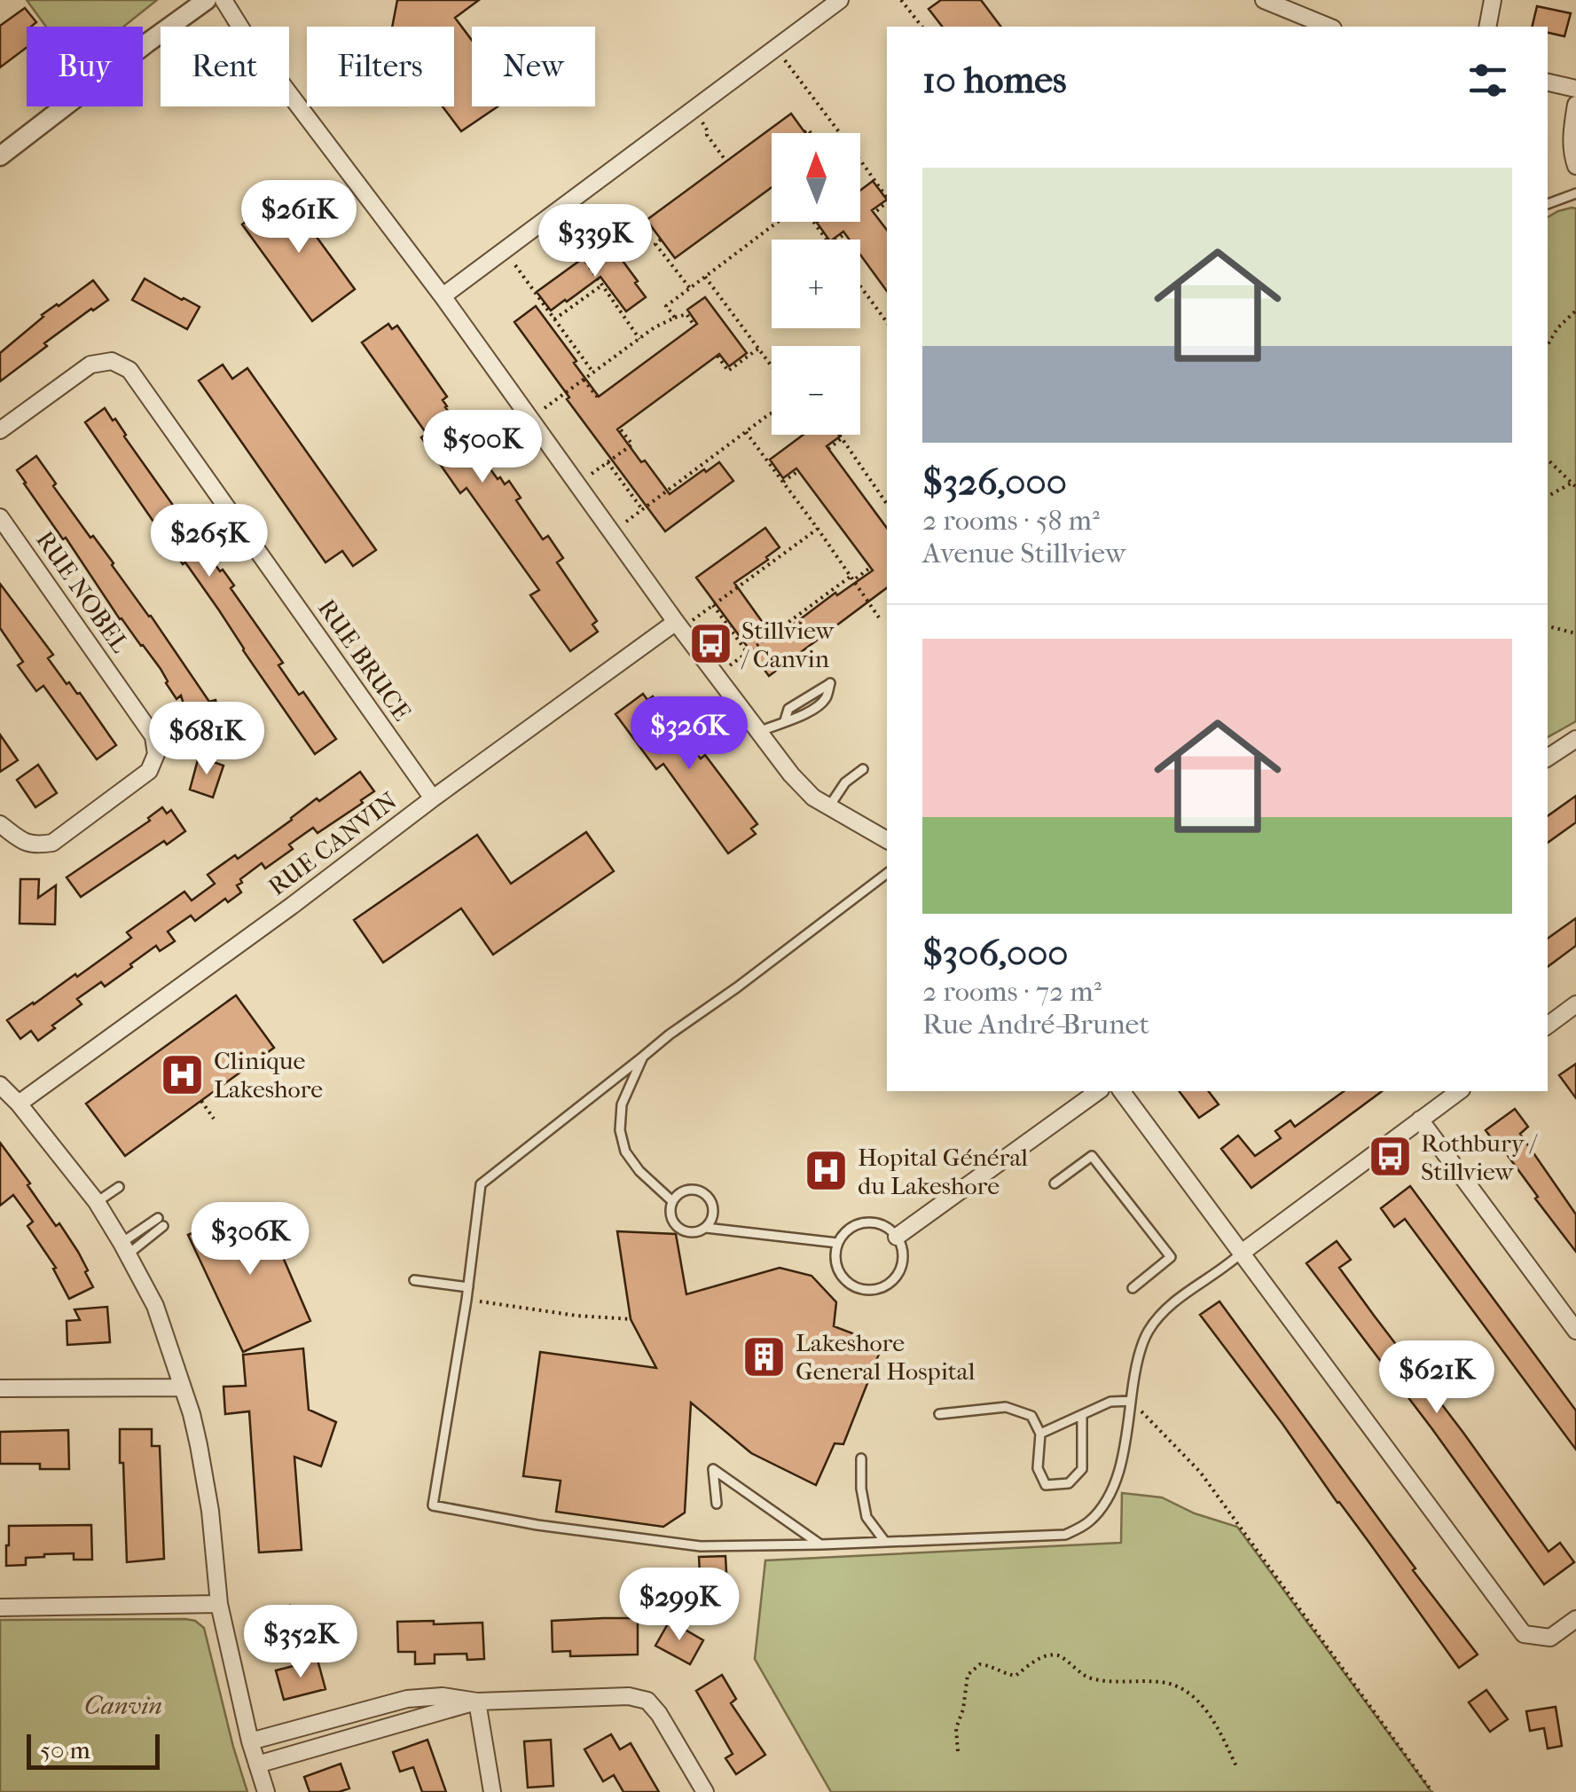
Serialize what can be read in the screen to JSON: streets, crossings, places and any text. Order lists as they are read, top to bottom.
{
  "streets": {
    "street": ["RUE NOBEL", "RUE BRUCE", "RUE CANVIN"]
  },
  "crossings": [
    ["RUE BRUCE", "RUE CANVIN"]
  ],
  "parks": ["Canvin"],
  "places": {
    "bus stop": ["Stillview / Canvin", "Rothbury / Stillview"],
    "hospital": ["Clinique Lakeshore", "Hopital Général du Lakeshore"],
    "building": ["Lakeshore General Hospital"]
  },
  "scale_bar": "50 m",
  "north": "top",
  "page": {
    "chip": [
      "Buy",
      "Rent",
      "Filters",
      "New"
    ],
    "heading": "10 homes",
    "map_buttons": ["+", "−"],
    "list": [
      {
        "name": "$326,000",
        "note": "2 rooms · 58 m² · Avenue Stillview"
      },
      {
        "name": "$306,000",
        "note": "2 rooms · 72 m² · Rue André-Brunet"
      }
    ],
    "price": [
      "$261K",
      "$339K",
      "$500K",
      "$265K",
      "$326K",
      "$681K",
      "$306K",
      "$621K",
      "$299K",
      "$352K"
    ],
    "scale": "50 m"
  }
}
